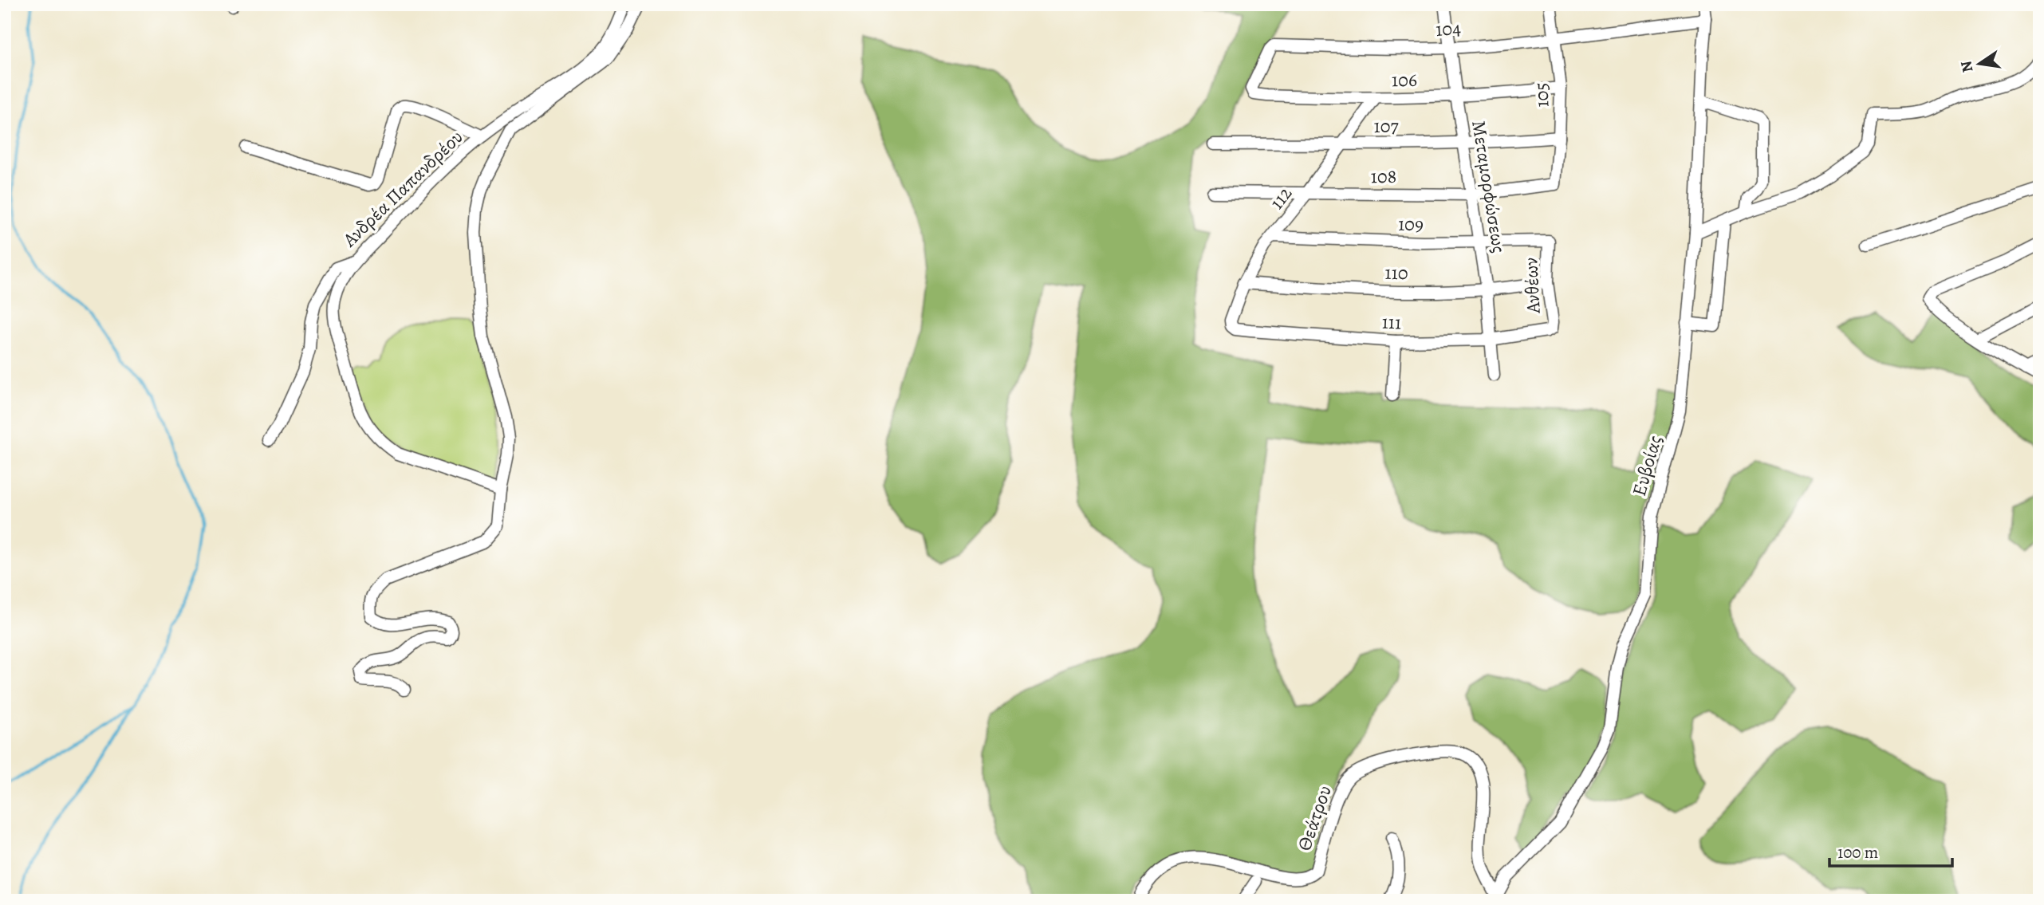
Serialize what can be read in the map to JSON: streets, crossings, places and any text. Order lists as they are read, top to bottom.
{
  "streets": {
    "street": [
      "104",
      "106",
      "105",
      "107",
      "108",
      "Μεταμορφώσεως",
      "Ανδρέα Παπανδρέου",
      "112",
      "109",
      "110",
      "Ανθέων",
      "111",
      "Ευβοίας",
      "Θεάτρου"
    ]
  },
  "crossings": [
    ["104", "106"],
    ["104", "105"],
    ["104", "Μεταμορφώσεως"],
    ["104", "Ευβοίας"],
    ["106", "105"],
    ["106", "Μεταμορφώσεως"],
    ["106", "112"],
    ["105", "107"],
    ["105", "108"],
    ["107", "Μεταμορφώσεως"],
    ["107", "112"],
    ["108", "Μεταμορφώσεως"],
    ["108", "112"],
    ["Μεταμορφώσεως", "109"],
    ["Μεταμορφώσεως", "110"],
    ["Μεταμορφώσεως", "111"],
    ["112", "109"],
    ["112", "110"],
    ["112", "111"],
    ["109", "Ανθέων"],
    ["110", "Ανθέων"],
    ["Ανθέων", "111"],
    ["Ευβοίας", "Θεάτρου"]
  ],
  "scale_bar": "100 m",
  "north": "left"
}
